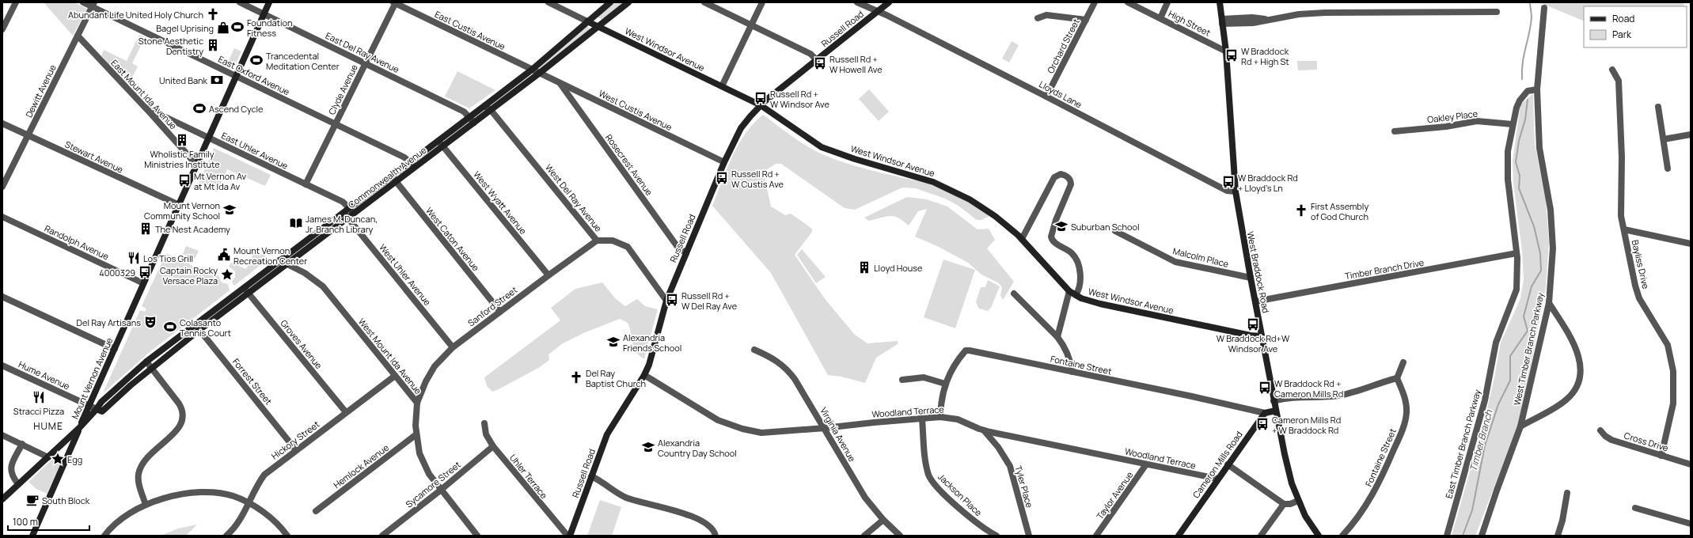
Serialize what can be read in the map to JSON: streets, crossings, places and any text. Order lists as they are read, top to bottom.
{
  "streets": {
    "street": [
      "High Street",
      "Russell Road",
      "East Custis Avenue",
      "Orchard Street",
      "West Windsor Avenue",
      "East Del Ray Avenue",
      "East Oxford Avenue",
      "Clyde Avenue",
      "Dewitt Avenue",
      "East Mount Ida Avenue",
      "Lloyds Lane",
      "West Custis Avenue",
      "Oakley Place",
      "East Uhler Avenue",
      "Stewart Avenue",
      "Rosecrest Avenue",
      "Commonwealth Avenue",
      "West Del Ray Avenue",
      "West Wyatt Avenue",
      "West Caton Avenue",
      "Randolph Avenue",
      "Malcolm Place",
      "Bayliss Drive",
      "Timber Branch Drive",
      "West Braddock Road",
      "West Uhler Avenue",
      "Sanford Street",
      "Groves Avenue",
      "West Timber Branch Parkway",
      "West Mount Ida Avenue",
      "Fontaine Street",
      "Hume Avenue",
      "Mount Vernon Avenue",
      "Forrest Street",
      "Woodland Terrace",
      "Virginia Avenue",
      "Hickory Street",
      "Cross Drive",
      "East Timber Branch Parkway",
      "Cameron Mills Road",
      "Hemlock Avenue",
      "Uhler Terrace",
      "Sycamore Street",
      "Tyler Place",
      "Jackson Place",
      "Taylor Avenue"
    ]
  },
  "crossings": [
    ["High Street", "West Braddock Road"],
    ["Russell Road", "West Windsor Avenue"],
    ["Russell Road", "Lloyds Lane"],
    ["Russell Road", "West Custis Avenue"],
    ["Russell Road", "Rosecrest Avenue"],
    ["Russell Road", "West Del Ray Avenue"],
    ["Russell Road", "Woodland Terrace"],
    ["East Custis Avenue", "Clyde Avenue"],
    ["East Custis Avenue", "West Custis Avenue"],
    ["East Custis Avenue", "Commonwealth Avenue"],
    ["Orchard Street", "Lloyds Lane"],
    ["West Windsor Avenue", "Commonwealth Avenue"],
    ["West Windsor Avenue", "West Braddock Road"],
    ["East Del Ray Avenue", "Clyde Avenue"],
    ["East Del Ray Avenue", "Commonwealth Avenue"],
    ["East Del Ray Avenue", "Mount Vernon Avenue"],
    ["East Oxford Avenue", "Clyde Avenue"],
    ["East Oxford Avenue", "Dewitt Avenue"],
    ["East Oxford Avenue", "Commonwealth Avenue"],
    ["East Oxford Avenue", "Mount Vernon Avenue"],
    ["Clyde Avenue", "East Uhler Avenue"],
    ["Dewitt Avenue", "East Mount Ida Avenue"],
    ["Dewitt Avenue", "Stewart Avenue"],
    ["East Mount Ida Avenue", "East Uhler Avenue"],
    ["East Mount Ida Avenue", "Mount Vernon Avenue"],
    ["Lloyds Lane", "West Braddock Road"],
    ["West Custis Avenue", "Rosecrest Avenue"],
    ["West Custis Avenue", "Commonwealth Avenue"],
    ["Oakley Place", "East Timber Branch Parkway"],
    ["East Uhler Avenue", "Commonwealth Avenue"],
    ["East Uhler Avenue", "Mount Vernon Avenue"],
    ["Stewart Avenue", "Mount Vernon Avenue"],
    ["Commonwealth Avenue", "West Del Ray Avenue"],
    ["Commonwealth Avenue", "West Wyatt Avenue"],
    ["Commonwealth Avenue", "West Caton Avenue"],
    ["Commonwealth Avenue", "West Uhler Avenue"],
    ["Commonwealth Avenue", "Groves Avenue"],
    ["Commonwealth Avenue", "West Mount Ida Avenue"],
    ["Commonwealth Avenue", "Hume Avenue"],
    ["Commonwealth Avenue", "Mount Vernon Avenue"],
    ["Commonwealth Avenue", "Forrest Street"],
    ["West Del Ray Avenue", "Sanford Street"],
    ["West Wyatt Avenue", "Sanford Street"],
    ["West Caton Avenue", "Sanford Street"],
    ["Randolph Avenue", "Mount Vernon Avenue"],
    ["Malcolm Place", "West Braddock Road"],
    ["Bayliss Drive", "Cross Drive"],
    ["Timber Branch Drive", "West Braddock Road"],
    ["Timber Branch Drive", "East Timber Branch Parkway"],
    ["West Uhler Avenue", "Sanford Street"],
    ["Sanford Street", "West Mount Ida Avenue"],
    ["Groves Avenue", "Hickory Street"],
    ["West Timber Branch Parkway", "East Timber Branch Parkway"],
    ["West Mount Ida Avenue", "Hickory Street"],
    ["West Mount Ida Avenue", "Hemlock Avenue"],
    ["West Mount Ida Avenue", "Sycamore Street"],
    ["Fontaine Street", "Woodland Terrace"],
    ["Fontaine Street", "Cameron Mills Road"],
    ["Hume Avenue", "Mount Vernon Avenue"],
    ["Forrest Street", "Hickory Street"],
    ["Woodland Terrace", "Virginia Avenue"],
    ["Woodland Terrace", "Cameron Mills Road"],
    ["Woodland Terrace", "Tyler Place"],
    ["Woodland Terrace", "Jackson Place"],
    ["Woodland Terrace", "Taylor Avenue"],
    ["Uhler Terrace", "Sycamore Street"]
  ],
  "districts": ["HUME"],
  "water": ["Timber Branch"],
  "places": {
    "church": ["Abundant Life United Holy Church", "First Assembly of God Church", "Del Ray Baptist Church"],
    "sports": [
      "Foundation Fitness",
      "Trancedental Meditation Center",
      "Ascend Cycle",
      "Colasanto Tennis Court"
    ],
    "shop": ["Bagel Uprising"],
    "building": [
      "Stone Aesthetic Dentistry",
      "Wholistic Family Ministries Institute",
      "The Nest Academy",
      "Lloyd House"
    ],
    "bus stop": [
      "W Braddock Rd + High St",
      "Russell Rd + W Howell Ave",
      "Russell Rd + W Windsor Ave",
      "Russell Rd + W Custis Ave",
      "Mt Vernon Av at Mt Ida Av",
      "W Braddock Rd + Lloyd's Ln",
      "4000329",
      "Russell Rd + W Del Ray Ave",
      "W Braddock Rd+W Windsor Ave",
      "W Braddock Rd + Cameron Mills Rd",
      "Cameron Mills Rd + W Braddock Rd"
    ],
    "bank": ["United Bank"],
    "school or university": [
      "Mount Vernon Community School",
      "Suburban School",
      "Alexandria Friends School",
      "Alexandria Country Day School"
    ],
    "library": ["James M. Duncan, Jr. Branch Library"],
    "public building": ["Mount Vernon Recreation Center"],
    "restaurant": ["Los Tios Grill", "Stracci Pizza"],
    "place": ["Captain Rocky Versace Plaza", "Egg"],
    "theatre": ["Del Ray Artisans"],
    "cafe": ["South Block"]
  },
  "legend": ["Road", "Park"],
  "scale_bar": "100 m"
}
